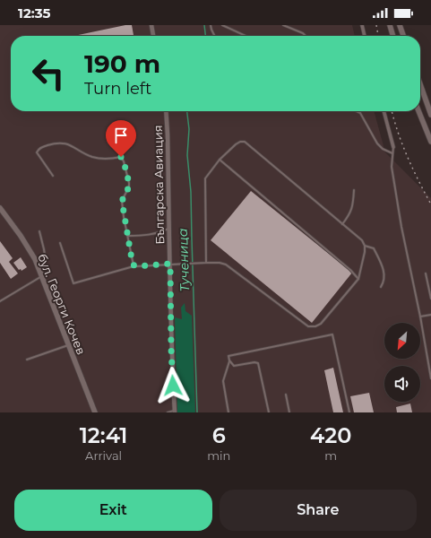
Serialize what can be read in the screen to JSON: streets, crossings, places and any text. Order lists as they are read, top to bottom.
{
  "streets": {
    "main road": ["бул. Георги Кочев"],
    "street": ["Българска Авиация"]
  },
  "water": ["Тученица"],
  "north": "bottom left",
  "page": {
    "status": "12:35",
    "turn": ["190 m", "Turn left"],
    "eta": [
      "12:41",
      "Arrival",
      "6",
      "min",
      "420",
      "m"
    ],
    "buttons": ["Exit", "Share"]
  }
}
